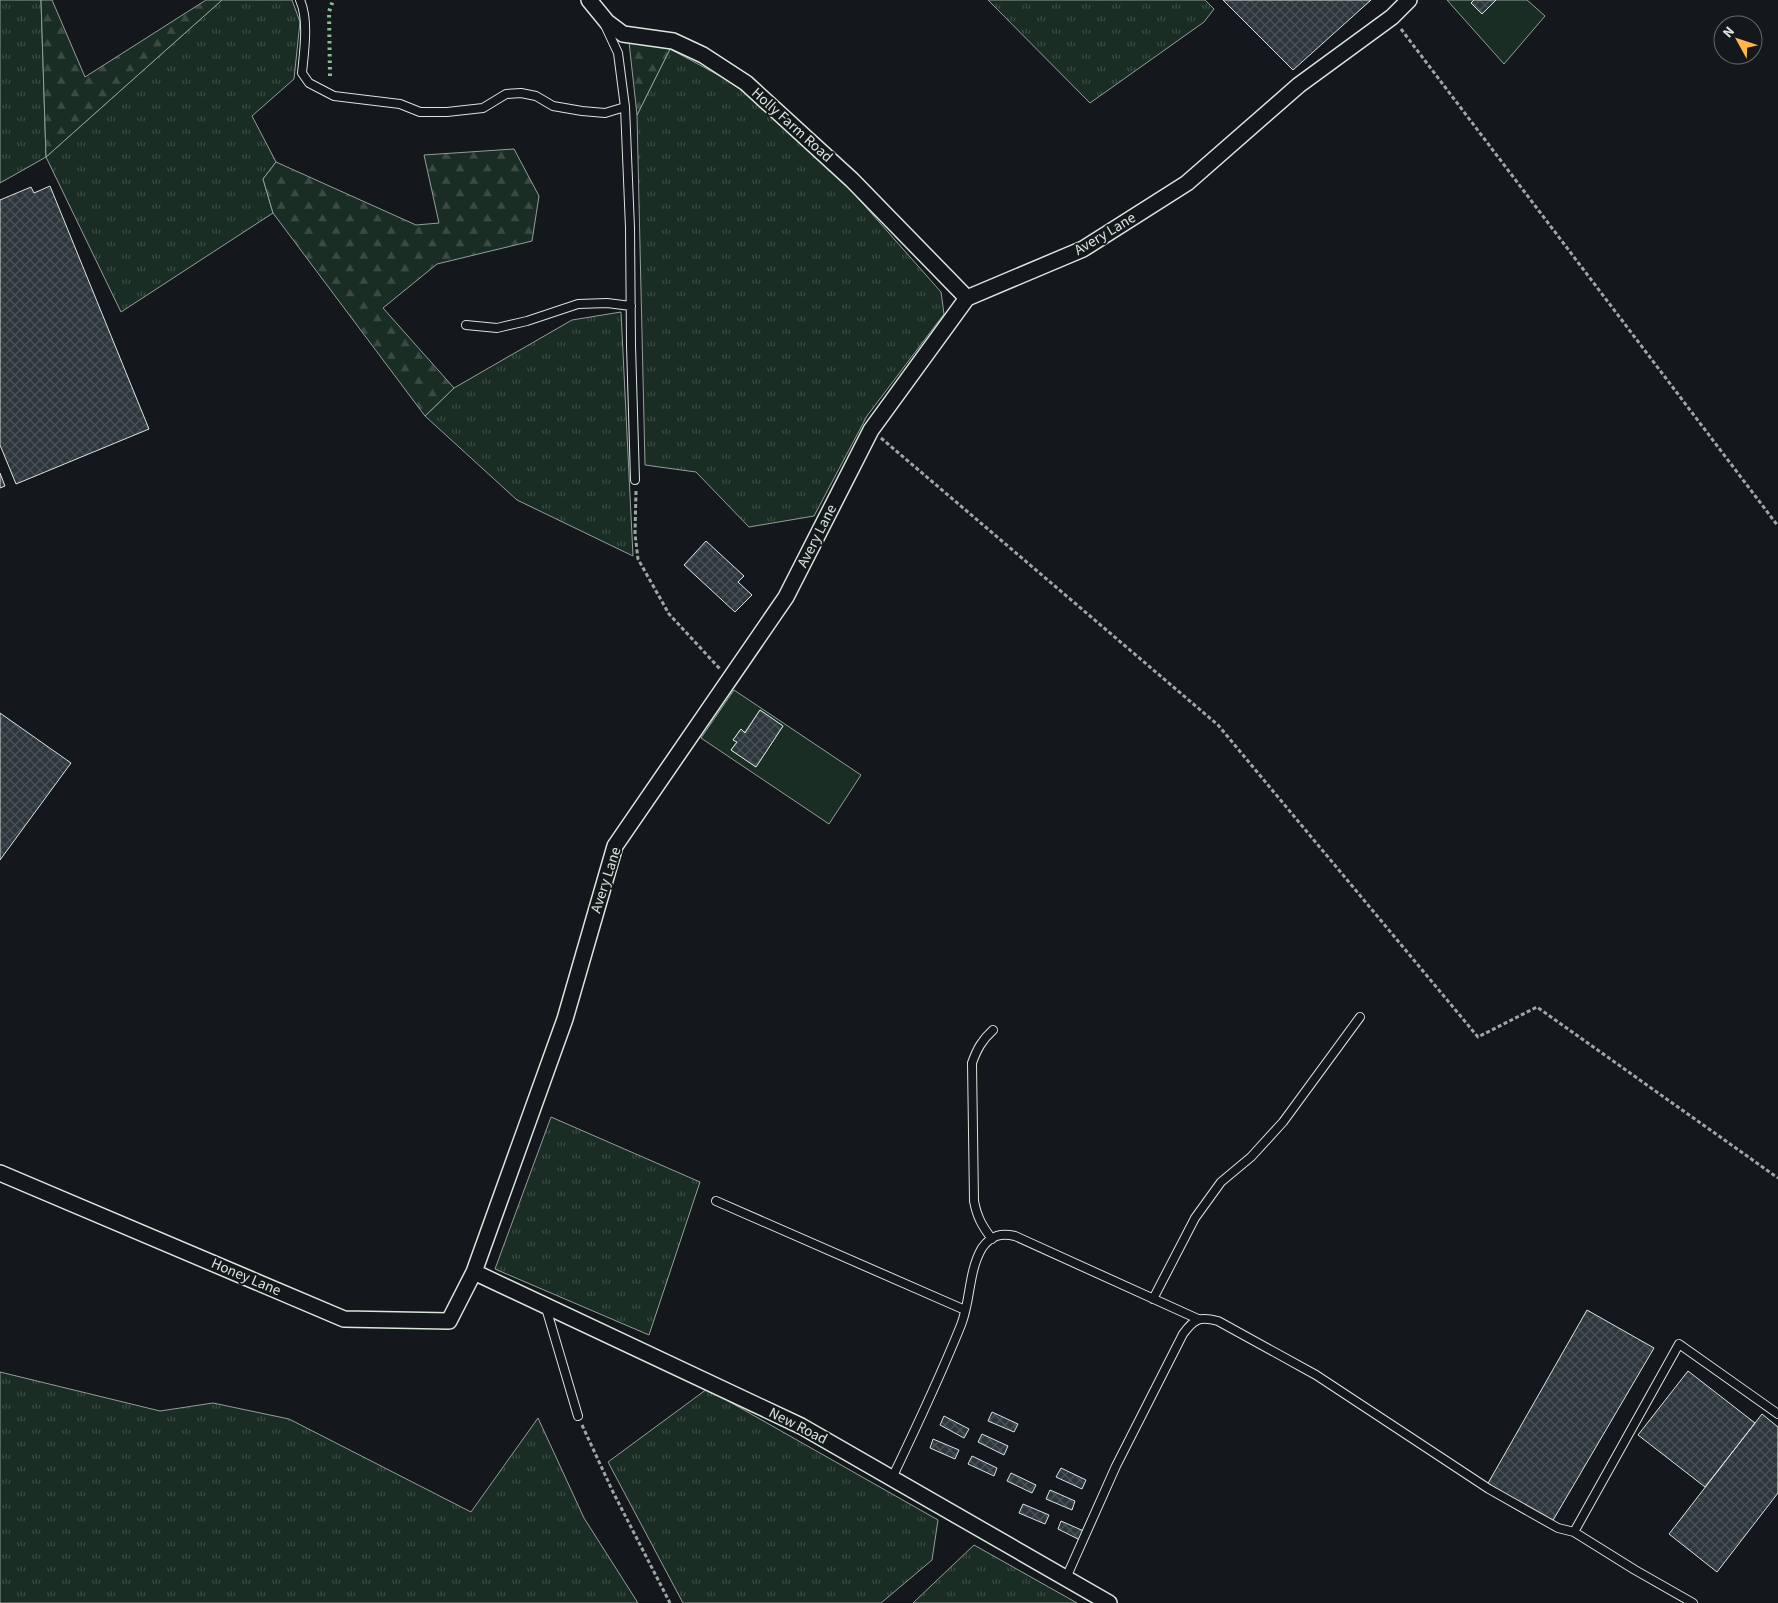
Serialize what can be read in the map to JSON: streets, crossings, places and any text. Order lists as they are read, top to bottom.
{
  "streets": {
    "street": [
      "Holly Farm Road",
      "Avery Lane",
      "Honey Lane",
      "New Road"
    ]
  },
  "crossings": [
    ["Holly Farm Road", "Avery Lane"],
    ["Avery Lane", "Honey Lane"],
    ["Avery Lane", "New Road"],
    ["Honey Lane", "New Road"]
  ],
  "north": "top left"
}
